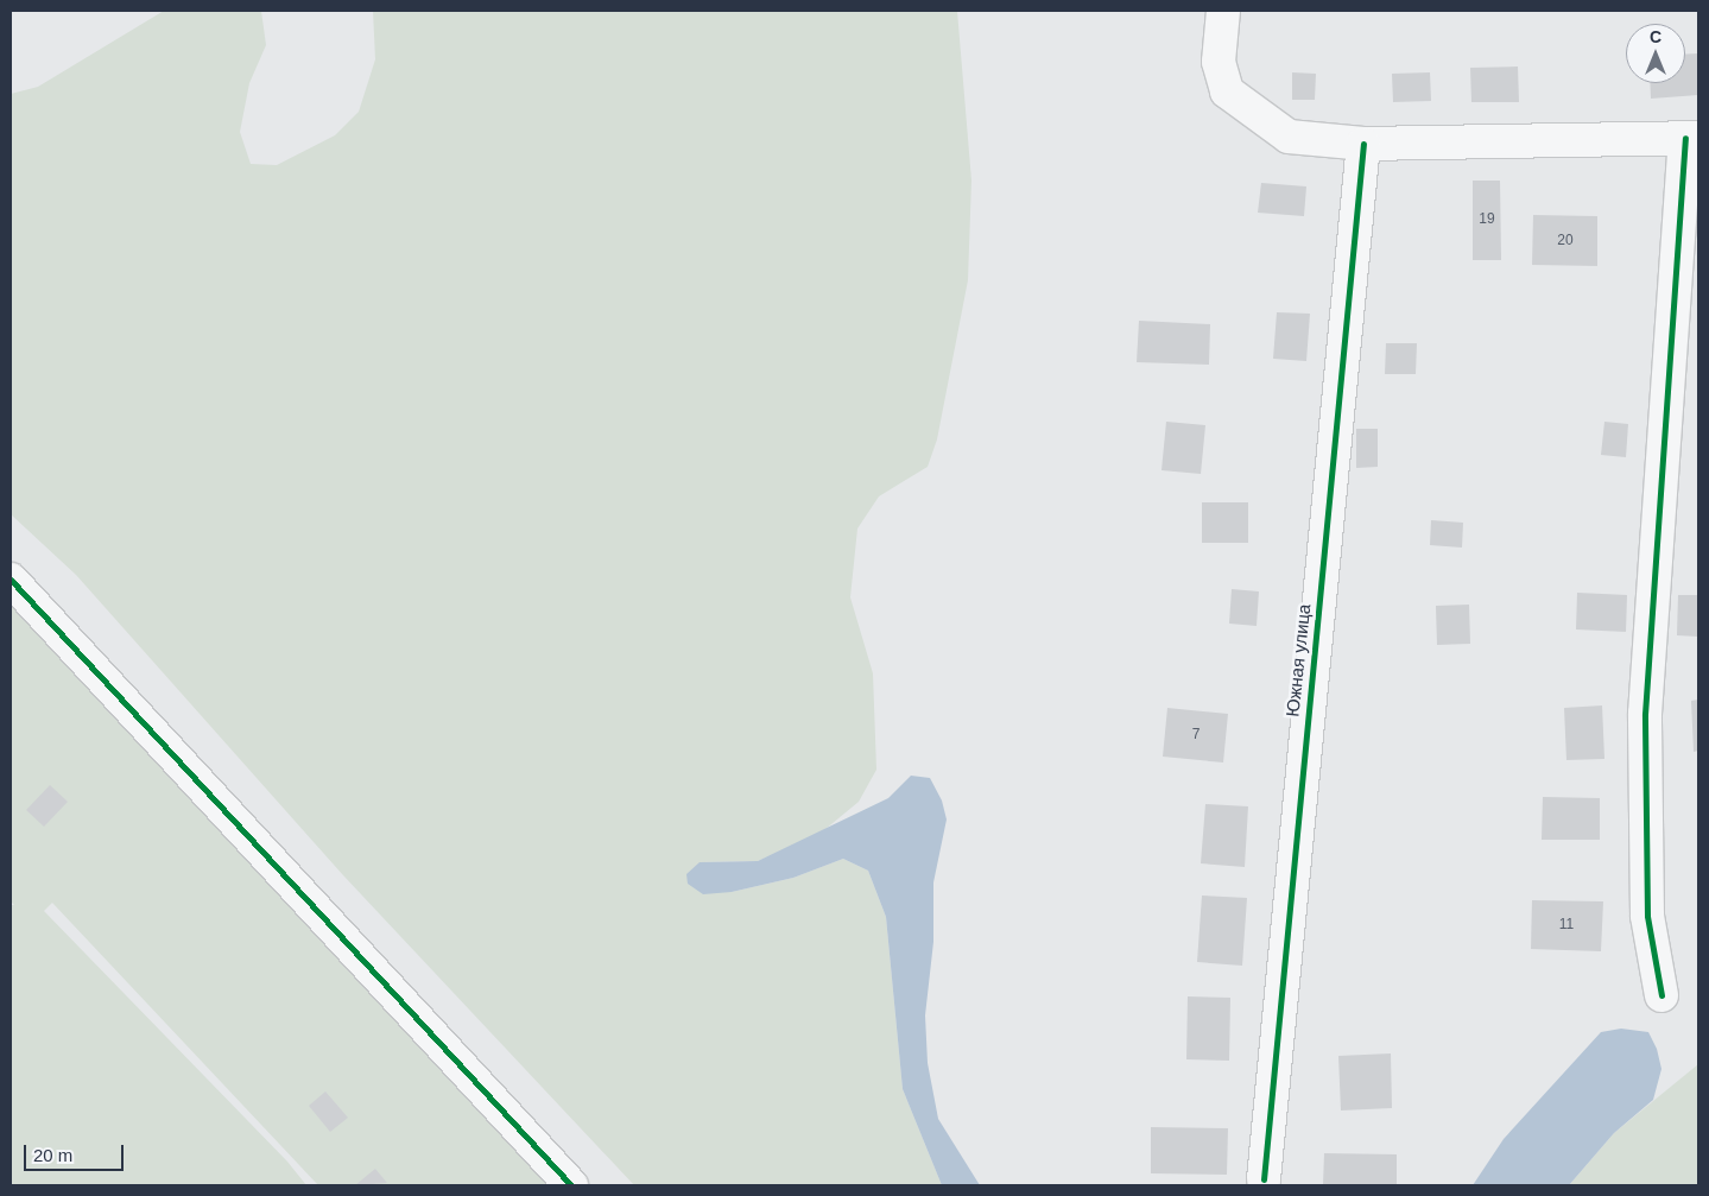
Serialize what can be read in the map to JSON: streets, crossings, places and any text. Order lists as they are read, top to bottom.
{
  "streets": {
    "street": ["Южная улица"]
  },
  "house_numbers": [
    "19",
    "20",
    "7",
    "11"
  ],
  "scale_bar": "20 m",
  "north": "top"
}
